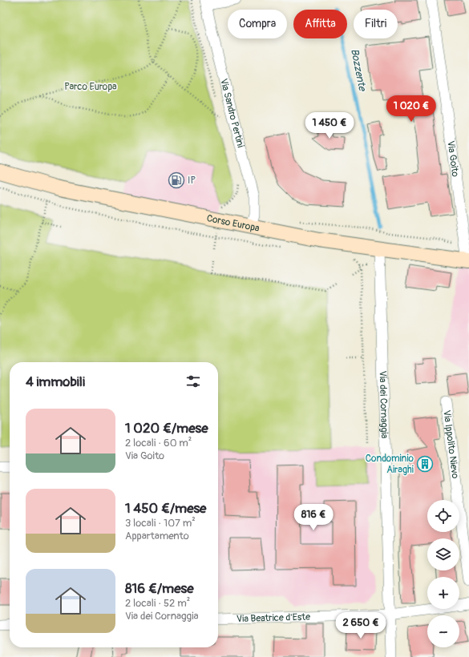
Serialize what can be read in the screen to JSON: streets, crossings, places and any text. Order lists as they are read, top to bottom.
{
  "streets": {
    "main road": ["Corso Europa"],
    "street": [
      "Via Sandro Pertini",
      "Via Goito",
      "Via dei Cornaggia",
      "Via Ippolito Nievo",
      "Via Beatrice d'Este"
    ]
  },
  "crossings": [
    ["Via Sandro Pertini", "Corso Europa"],
    ["Via Goito", "Corso Europa"],
    ["Corso Europa", "Via dei Cornaggia"],
    ["Via dei Cornaggia", "Via Beatrice d'Este"]
  ],
  "water": ["Bozzente"],
  "parks": ["Parco Europa"],
  "places": {
    "fuel station": ["IP"],
    "building": ["Condominio Airaghi"]
  },
  "page": {
    "chip": ["Compra", "Affitta", "Filtri"],
    "price": [
      "1 020 €",
      "1 450 €",
      "816 €",
      "2 650 €"
    ],
    "heading": "4 immobili",
    "list": [
      {
        "name": "1 020 €/mese",
        "note": "2 locali · 60 m² · Via Goito"
      },
      {
        "name": "1 450 €/mese",
        "note": "3 locali · 107 m² · Appartamento"
      },
      {
        "name": "816 €/mese",
        "note": "2 locali · 52 m² · Via dei Cornaggia"
      }
    ],
    "map_buttons": ["+", "−"]
  }
}
